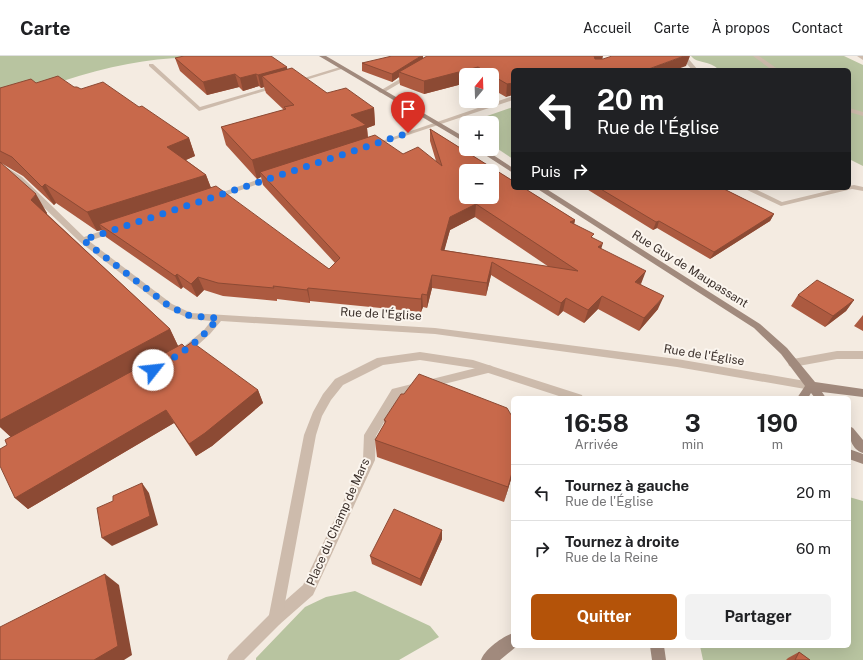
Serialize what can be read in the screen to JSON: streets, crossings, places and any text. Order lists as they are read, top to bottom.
{
  "streets": {
    "main road": ["Rue Guy de Maupassant"],
    "street": ["Rue de l'Église", "Place du Champ de Mars"]
  },
  "crossings": [
    ["Rue Guy de Maupassant", "Rue de l'Église"]
  ],
  "north": "top",
  "page": {
    "header": "Carte",
    "nav": [
      "Accueil",
      "Carte",
      "À propos",
      "Contact"
    ],
    "map_buttons": ["+", "−"],
    "turn": ["20 m", "Rue de l'Église"],
    "then": "Puis",
    "eta": [
      "16:58",
      "Arrivée",
      "3",
      "min",
      "190",
      "m"
    ],
    "list": [
      {
        "name": "Tournez à gauche",
        "note": "Rue de l'Église",
        "value": "20 m"
      },
      {
        "name": "Tournez à droite",
        "note": "Rue de la Reine",
        "value": "60 m"
      }
    ],
    "buttons": ["Quitter", "Partager"]
  }
}
